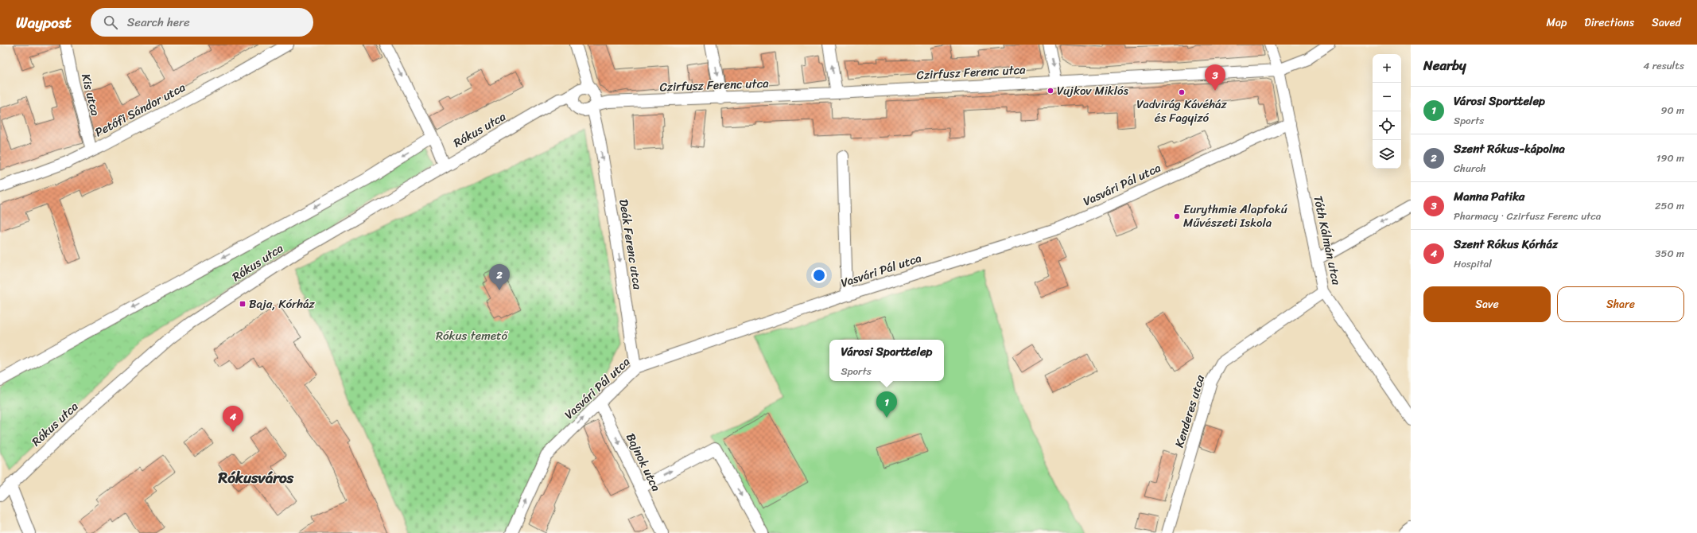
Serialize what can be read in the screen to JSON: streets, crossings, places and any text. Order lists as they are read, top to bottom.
{
  "streets": {
    "street": [
      "Czirfusz Ferenc utca",
      "Kis utca",
      "Petőfi Sándor utca",
      "Rókus utca",
      "Vasvári Pál utca",
      "Tóth Kálmán utca",
      "Deák Ferenc utca",
      "Kenderes utca",
      "Bajnok utca"
    ]
  },
  "crossings": [
    ["Czirfusz Ferenc utca", "Rókus utca"],
    ["Czirfusz Ferenc utca", "Tóth Kálmán utca"],
    ["Czirfusz Ferenc utca", "Deák Ferenc utca"],
    ["Kis utca", "Petőfi Sándor utca"],
    ["Rókus utca", "Deák Ferenc utca"],
    ["Vasvári Pál utca", "Tóth Kálmán utca"],
    ["Vasvári Pál utca", "Deák Ferenc utca"],
    ["Vasvári Pál utca", "Bajnok utca"],
    ["Tóth Kálmán utca", "Kenderes utca"]
  ],
  "one_way": ["Deák Ferenc utca", "Bajnok utca"],
  "districts": ["Rókusváros"],
  "parks": ["Rókus temető"],
  "places": {
    "other": ["Vujkov Miklós", "Vadvirág Kávéház és Fagyizó", "Eurythmie Alapfokú Művészeti Iskola"],
    "transit": ["Baja, Kórház"]
  },
  "page": {
    "header": "Waypost",
    "search": "Search here",
    "nav": ["Map", "Directions", "Saved"],
    "heading": ["Nearby", "4 results"],
    "map_buttons": ["+", "−"],
    "pins": [
      "3",
      "2",
      "1",
      "4"
    ],
    "list": [
      {
        "mark": "1",
        "name": "Városi Sporttelep",
        "note": "Sports",
        "value": "90 m"
      },
      {
        "mark": "2",
        "name": "Szent Rókus-kápolna",
        "note": "Church",
        "value": "190 m"
      },
      {
        "mark": "3",
        "name": "Manna Patika",
        "note": "Pharmacy · Czirfusz Ferenc utca",
        "value": "250 m"
      },
      {
        "mark": "4",
        "name": "Szent Rókus Kórház",
        "note": "Hospital",
        "value": "350 m"
      }
    ],
    "buttons": ["Save", "Share"],
    "popup": ["Városi Sporttelep", "Sports"]
  }
}
